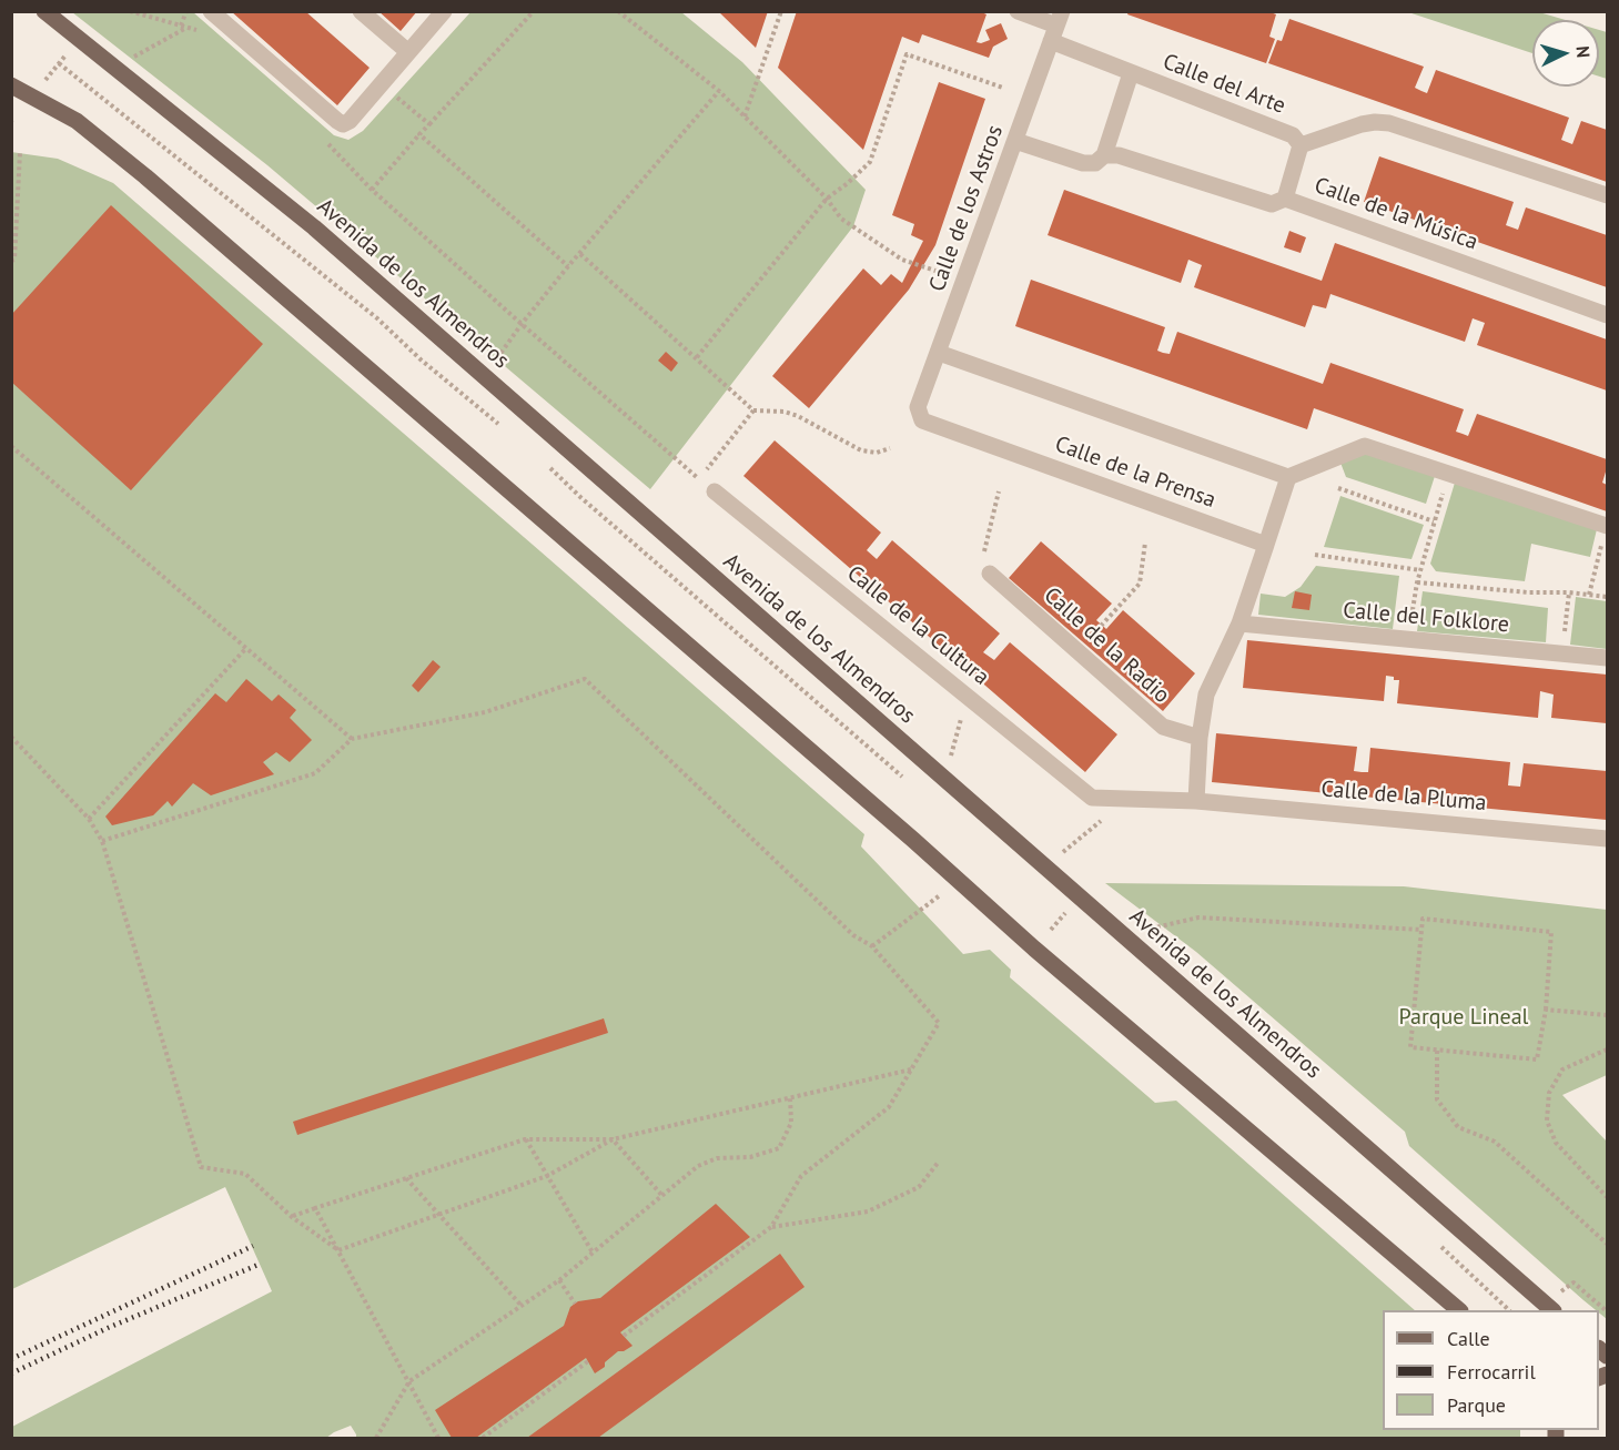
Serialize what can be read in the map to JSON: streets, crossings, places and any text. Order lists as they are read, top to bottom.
{
  "streets": {
    "main road": ["Avenida de los Almendros"],
    "street": [
      "Calle del Arte",
      "Calle de los Astros",
      "Calle de la Música",
      "Calle de la Prensa",
      "Calle del Folklore",
      "Calle de la Cultura",
      "Calle de la Radio",
      "Calle de la Pluma"
    ]
  },
  "crossings": [
    ["Calle del Arte", "Calle de los Astros"],
    ["Calle de los Astros", "Calle de la Música"],
    ["Calle de los Astros", "Calle de la Prensa"],
    ["Calle de la Cultura", "Calle de la Pluma"]
  ],
  "parks": ["Parque Lineal"],
  "legend": ["Calle", "Ferrocarril", "Parque"],
  "north": "right"
}
